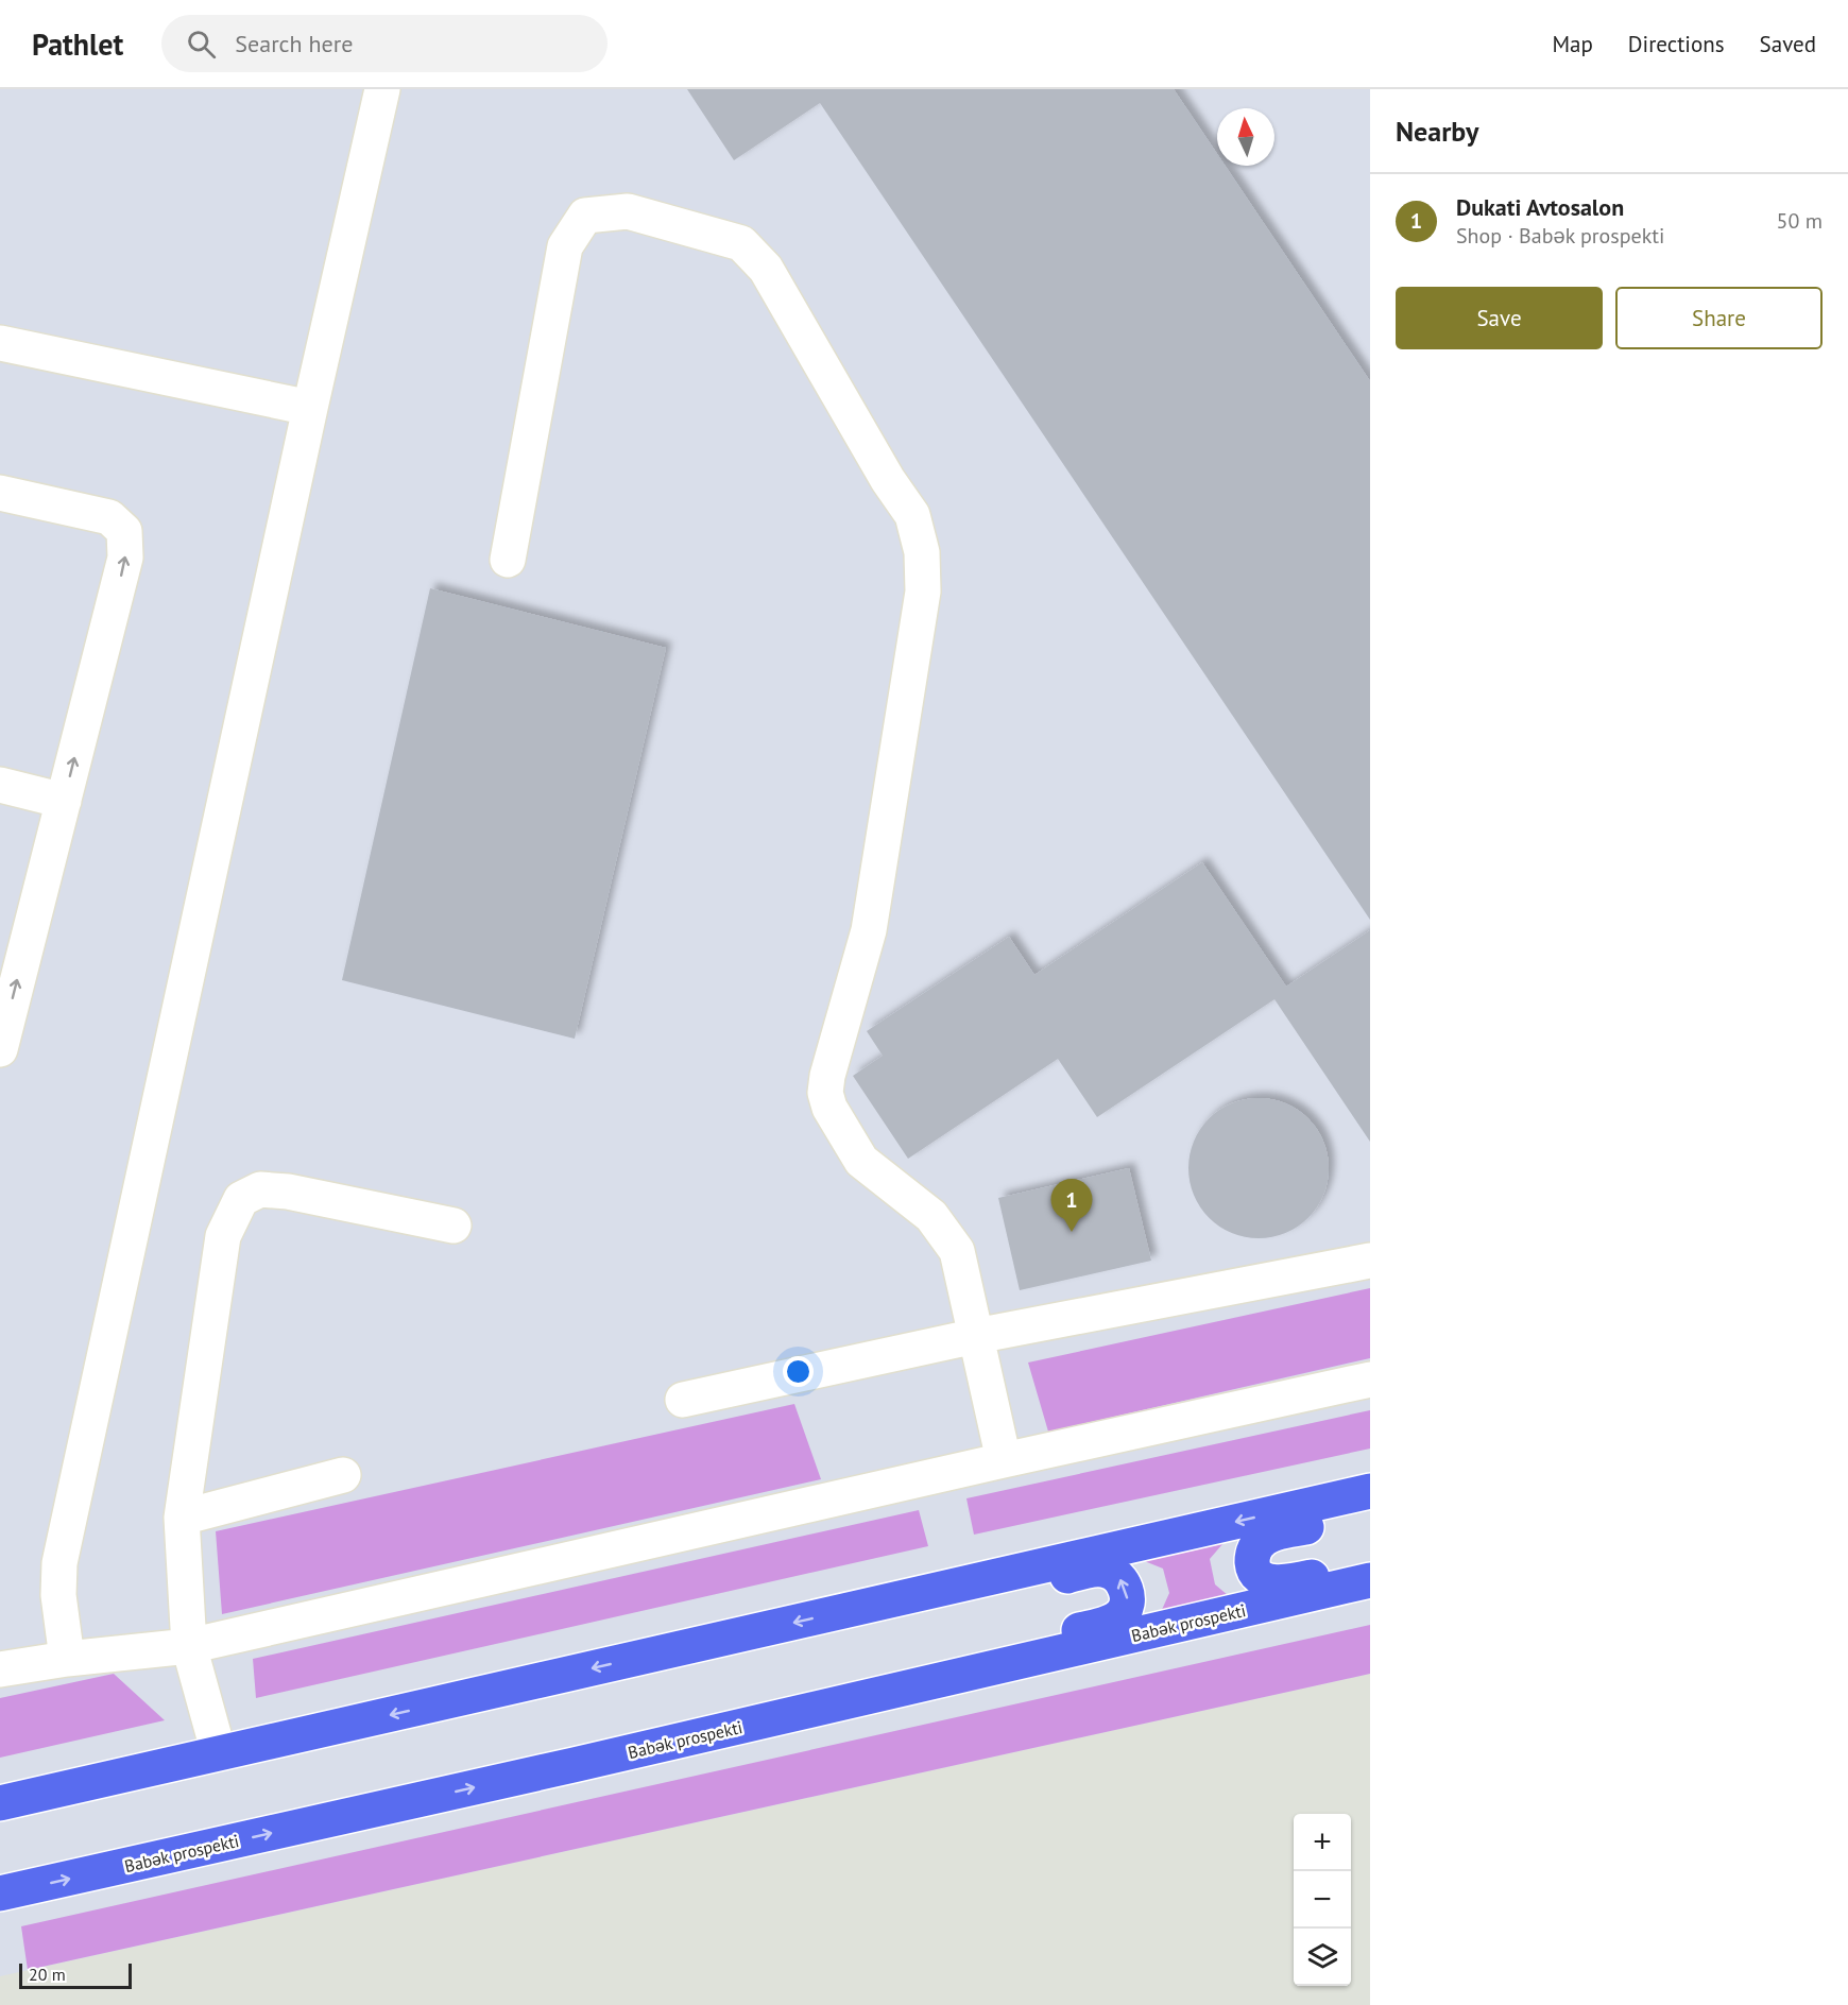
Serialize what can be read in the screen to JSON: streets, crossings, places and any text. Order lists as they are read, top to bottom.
{
  "streets": {
    "main road": ["Babək prospekti"]
  },
  "scale_bar": "20 m",
  "north": "top",
  "page": {
    "header": "Pathlet",
    "search": "Search here",
    "nav": ["Map", "Directions", "Saved"],
    "heading": "Nearby",
    "list": [
      {
        "mark": "1",
        "name": "Dukati Avtosalon",
        "note": "Shop · Babək prospekti",
        "value": "50 m"
      }
    ],
    "buttons": ["Save", "Share"],
    "pins": "1",
    "map_buttons": ["+", "−"],
    "scale": "20 m"
  }
}
